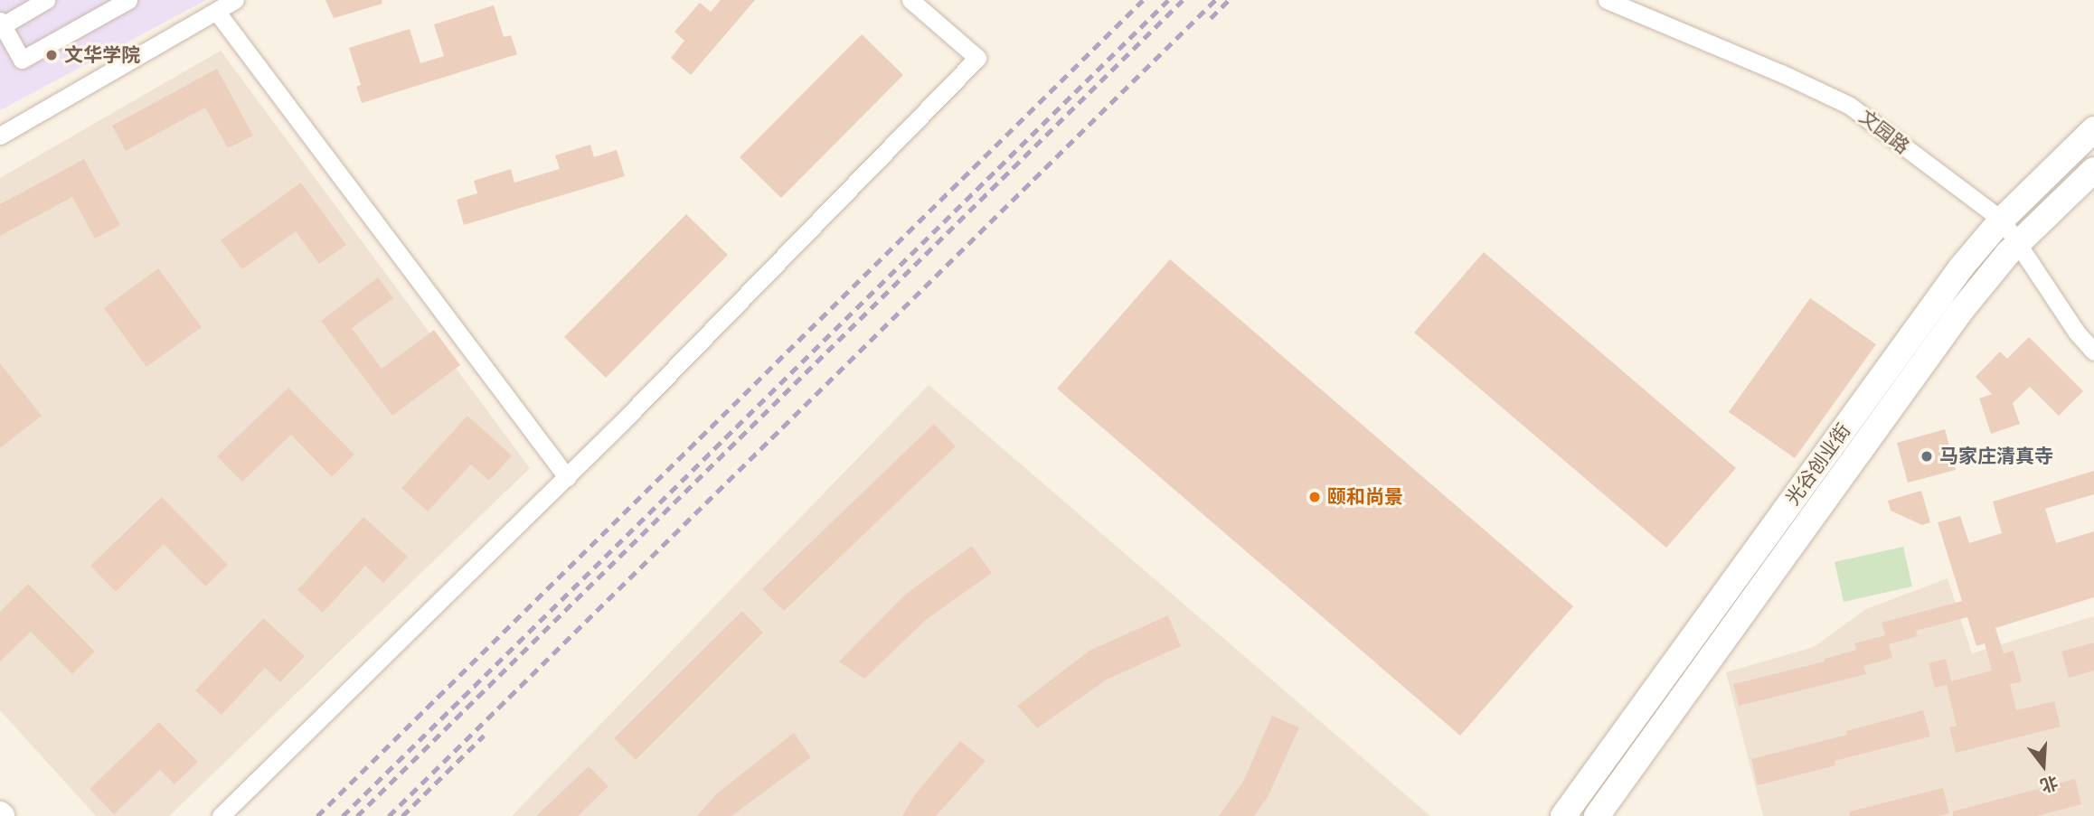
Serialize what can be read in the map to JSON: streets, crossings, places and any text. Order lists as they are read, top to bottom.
{
  "streets": {
    "main road": ["光谷创业街"],
    "street": ["文园路"]
  },
  "crossings": [
    ["文园路", "光谷创业街"]
  ],
  "places": ["文华学院", "马家庄清真寺", "颐和尚景"],
  "north": "bottom"
}
